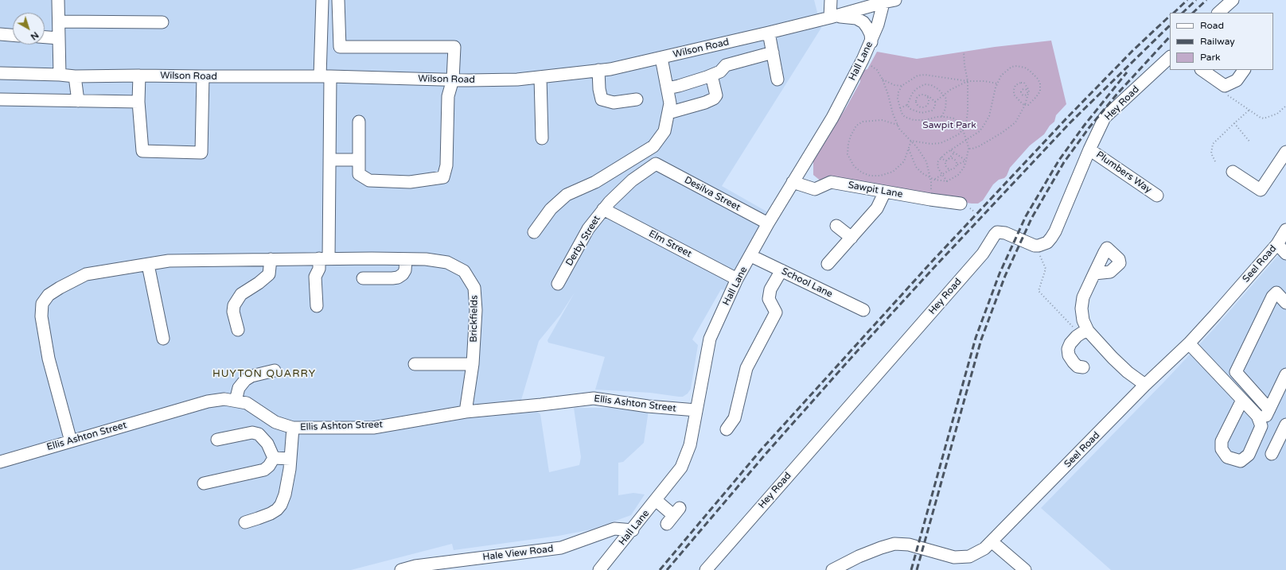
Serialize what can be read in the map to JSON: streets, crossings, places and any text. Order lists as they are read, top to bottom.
{
  "streets": {
    "street": [
      "Wilson Road",
      "Hall Lane",
      "Hey Road",
      "Plumbers Way",
      "Sawpit Lane",
      "Desilva Street",
      "Derby Street",
      "Elm Street",
      "Seel Road",
      "School Lane",
      "Brickfields",
      "Ellis Ashton Street",
      "Hale View Road"
    ]
  },
  "crossings": [
    ["Wilson Road", "Hall Lane"],
    ["Hall Lane", "Sawpit Lane"],
    ["Hall Lane", "Desilva Street"],
    ["Hall Lane", "Elm Street"],
    ["Hall Lane", "School Lane"],
    ["Hall Lane", "Ellis Ashton Street"],
    ["Hall Lane", "Hale View Road"],
    ["Hey Road", "Plumbers Way"],
    ["Desilva Street", "Derby Street"],
    ["Derby Street", "Elm Street"],
    ["Brickfields", "Ellis Ashton Street"]
  ],
  "districts": ["HUYTON QUARRY"],
  "parks": ["Sawpit Park"],
  "legend": ["Road", "Railway", "Park"],
  "north": "bottom right"
}
